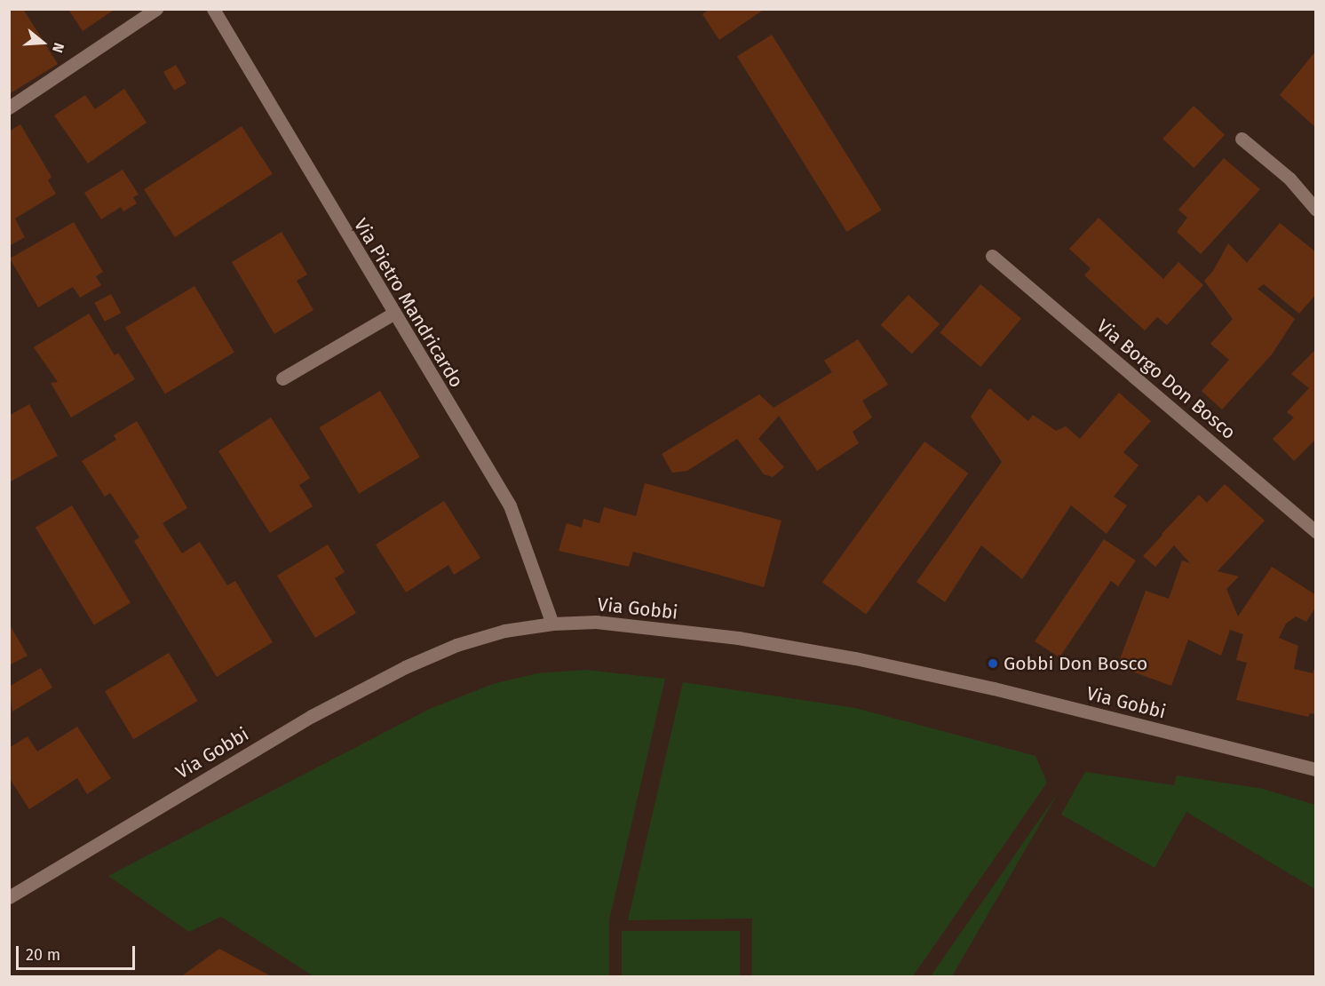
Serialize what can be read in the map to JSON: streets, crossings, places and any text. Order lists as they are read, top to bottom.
{
  "streets": {
    "street": ["Via Pietro Mandricardo", "Via Borgo Don Bosco", "Via Gobbi"]
  },
  "crossings": [
    ["Via Pietro Mandricardo", "Via Gobbi"]
  ],
  "places": ["Gobbi Don Bosco"],
  "scale_bar": "20 m",
  "north": "right"
}
